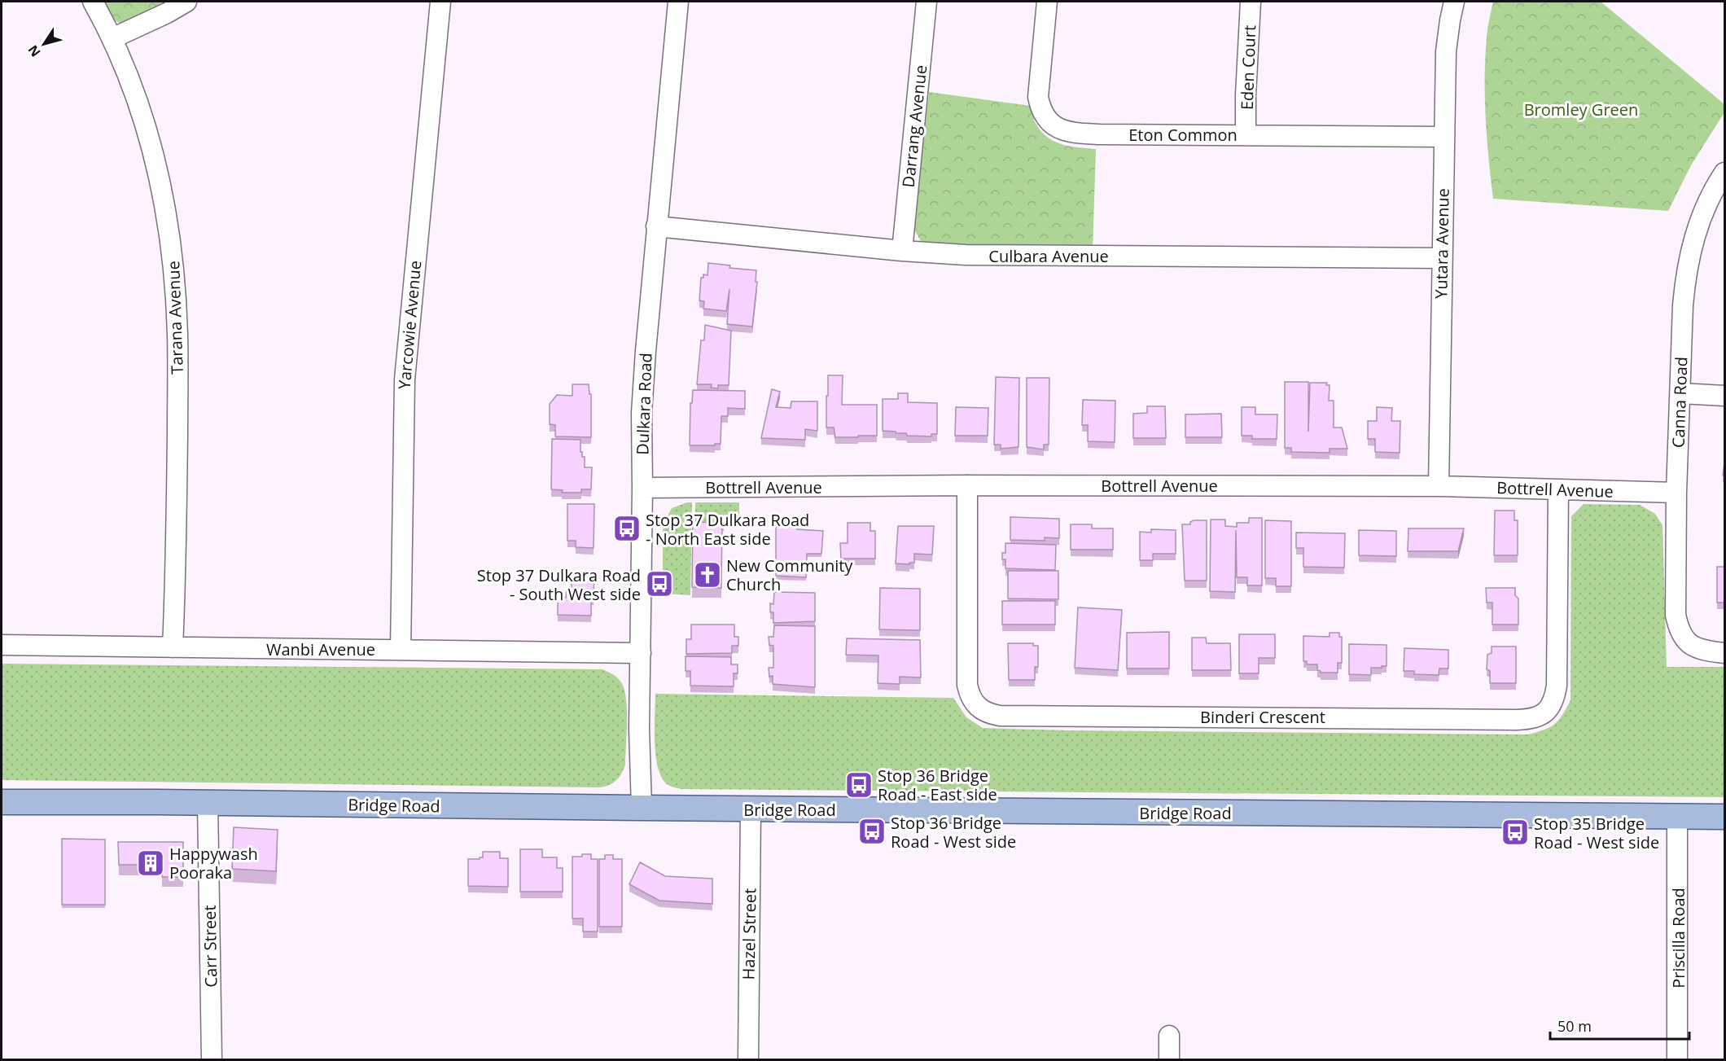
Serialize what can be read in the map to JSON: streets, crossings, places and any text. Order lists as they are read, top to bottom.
{
  "streets": {
    "main road": ["Bridge Road"],
    "street": [
      "Eden Court",
      "Darrang Avenue",
      "Eton Common",
      "Yutara Avenue",
      "Culbara Avenue",
      "Tarana Avenue",
      "Yarcowie Avenue",
      "Canna Road",
      "Dulkara Road",
      "Bottrell Avenue",
      "Wanbi Avenue",
      "Binderi Crescent",
      "Hazel Street",
      "Priscilla Road",
      "Carr Street"
    ]
  },
  "crossings": [
    ["Eden Court", "Eton Common"],
    ["Darrang Avenue", "Culbara Avenue"],
    ["Eton Common", "Yutara Avenue"],
    ["Yutara Avenue", "Culbara Avenue"],
    ["Yutara Avenue", "Bottrell Avenue"],
    ["Culbara Avenue", "Dulkara Road"],
    ["Tarana Avenue", "Wanbi Avenue"],
    ["Yarcowie Avenue", "Wanbi Avenue"],
    ["Canna Road", "Bottrell Avenue"],
    ["Dulkara Road", "Bottrell Avenue"],
    ["Dulkara Road", "Wanbi Avenue"],
    ["Dulkara Road", "Bridge Road"],
    ["Bottrell Avenue", "Binderi Crescent"],
    ["Bridge Road", "Hazel Street"],
    ["Bridge Road", "Priscilla Road"],
    ["Bridge Road", "Carr Street"]
  ],
  "parks": ["Bromley Green"],
  "places": {
    "bus stop": [
      "Stop 37 Dulkara Road - North East side",
      "Stop 37 Dulkara Road - South West side",
      "Stop 36 Bridge Road - East side",
      "Stop 36 Bridge Road - West side",
      "Stop 35 Bridge Road - West side"
    ],
    "church": ["New Community Church"],
    "building": ["Happywash Pooraka"]
  },
  "scale_bar": "50 m",
  "north": "bottom left"
}
